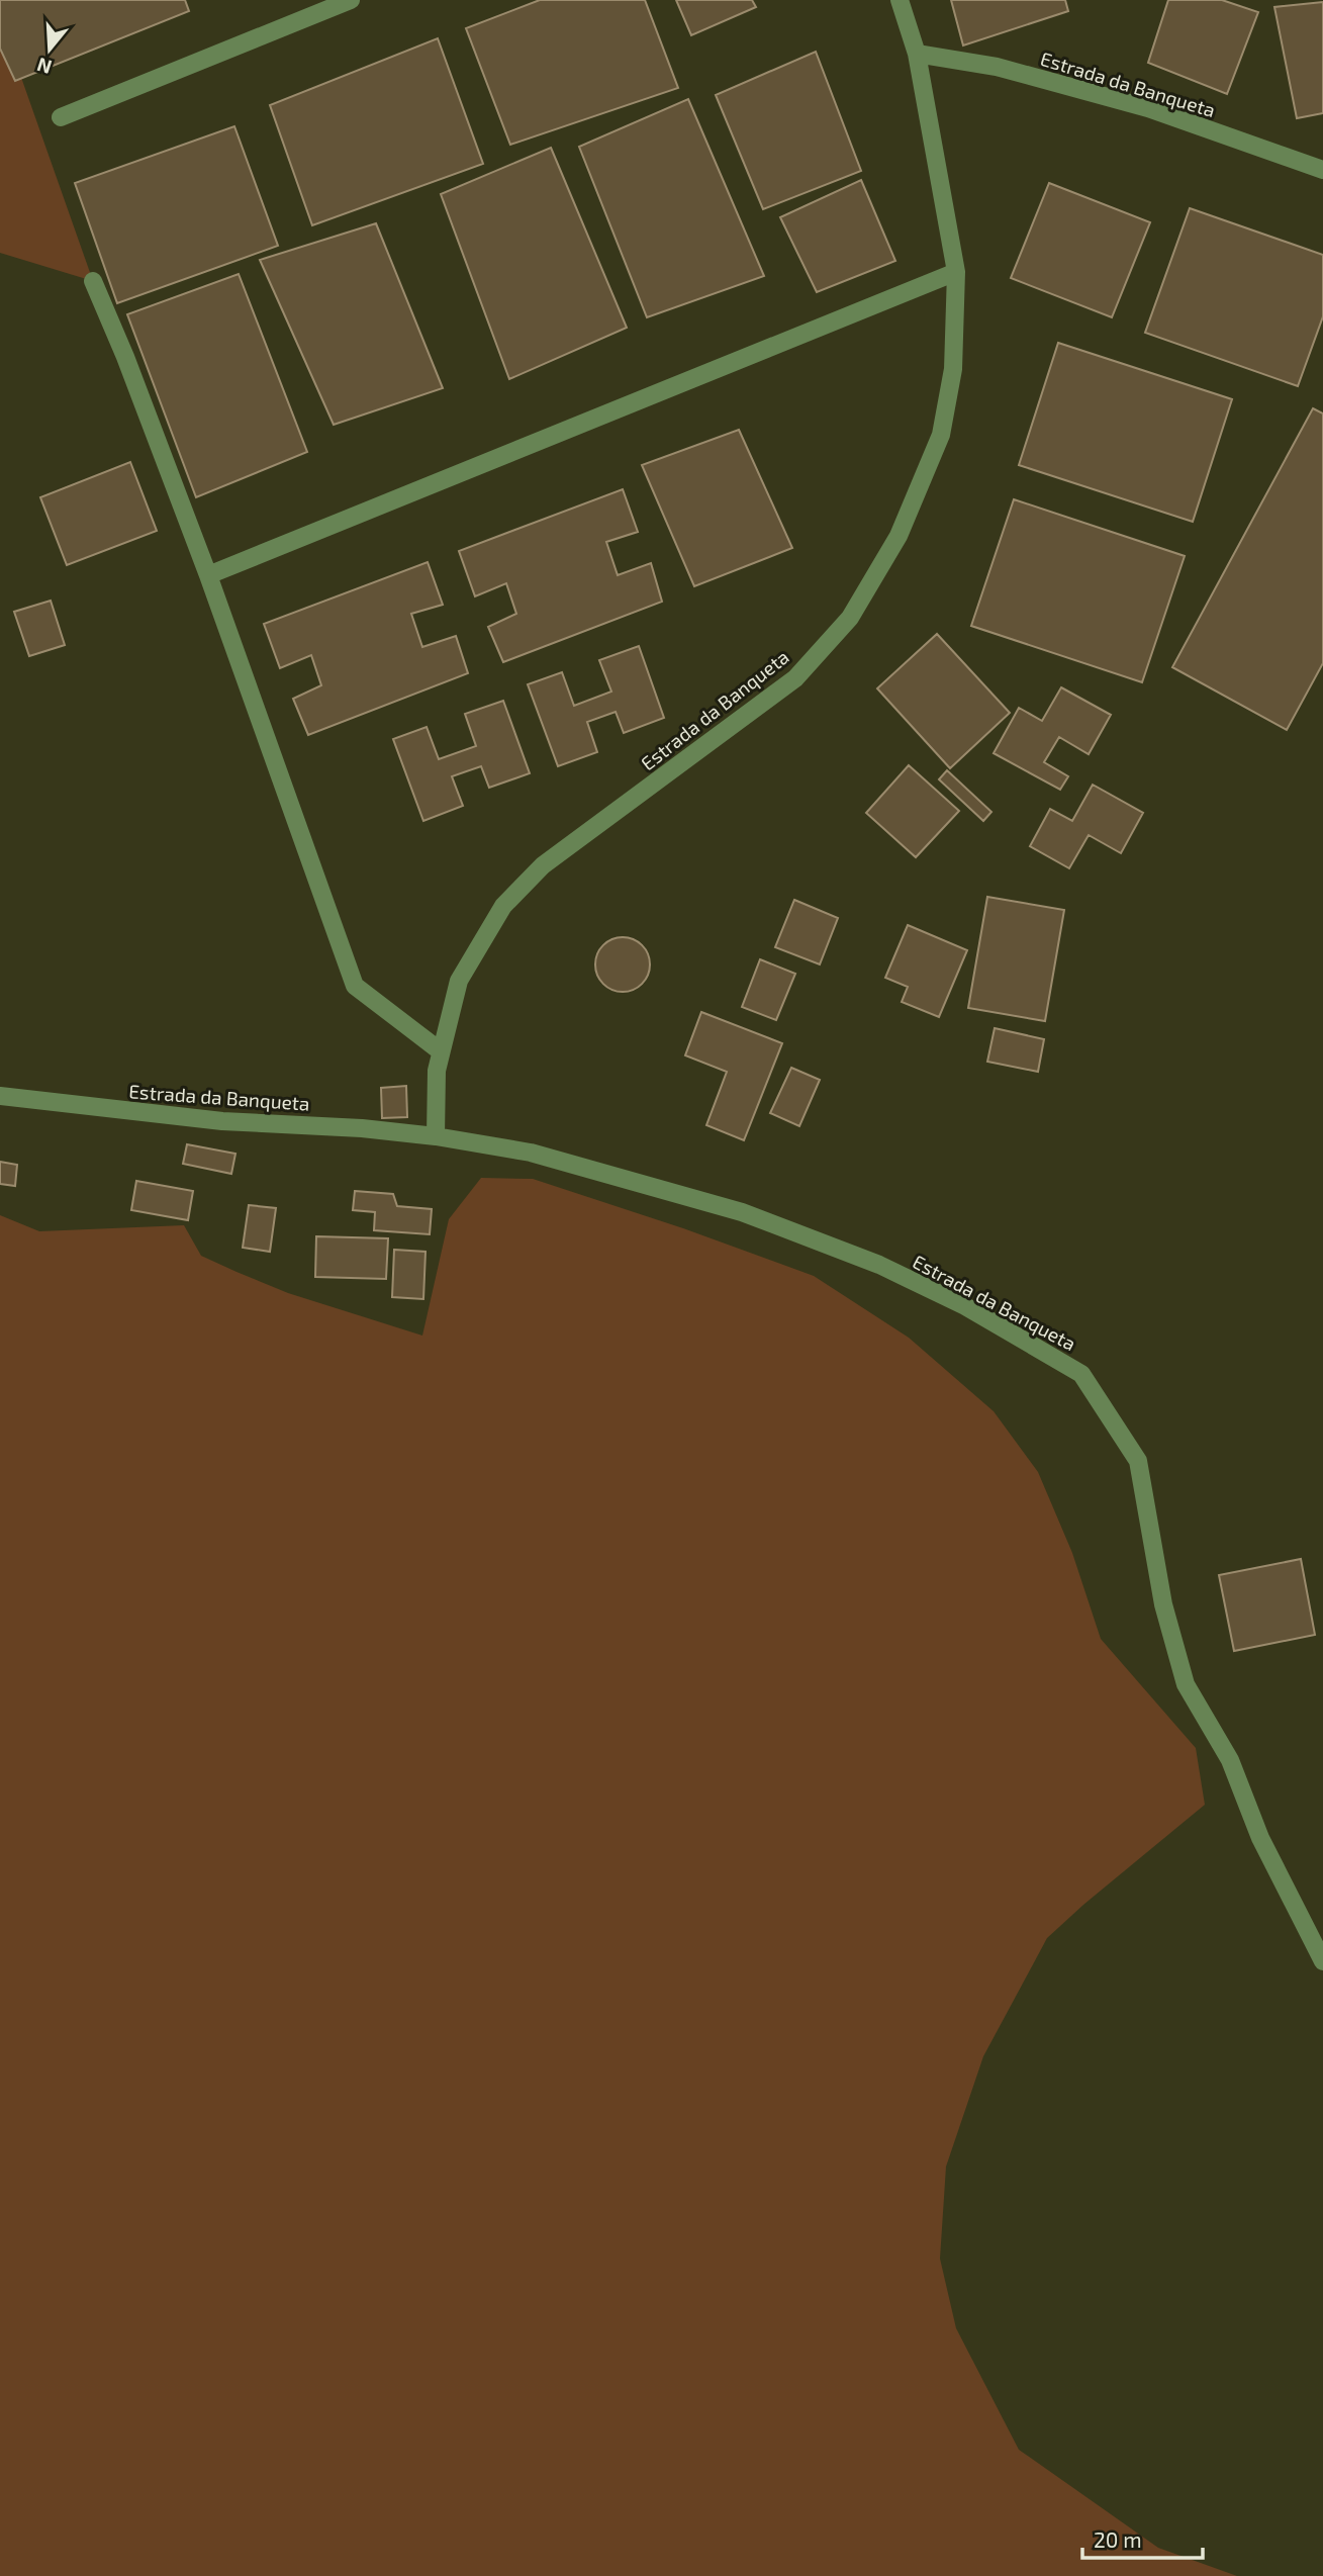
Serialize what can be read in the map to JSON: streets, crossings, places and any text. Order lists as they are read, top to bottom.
{
  "streets": {
    "street": ["Estrada da Banqueta"]
  },
  "scale_bar": "20 m",
  "north": "bottom"
}
